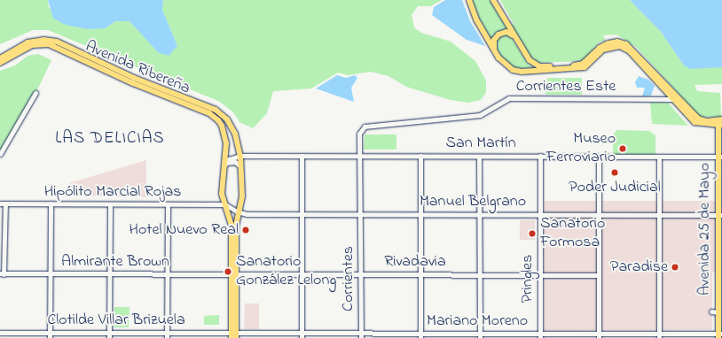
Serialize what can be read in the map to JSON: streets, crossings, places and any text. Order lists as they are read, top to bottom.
{
  "streets": {
    "main road": ["Avenida Ribereña", "Avenida 25 de Mayo"],
    "street": [
      "Corrientes Este",
      "San Martín",
      "Hipólito Marcial Rojas",
      "Manuel Belgrano",
      "Almirante Brown",
      "Rivadavia",
      "Corrientes",
      "Pringles",
      "Clotilde Villar Brizuela",
      "Mariano Moreno"
    ]
  },
  "crossings": [
    ["Avenida Ribereña", "San Martín"],
    ["Avenida Ribereña", "Hipólito Marcial Rojas"],
    ["Avenida Ribereña", "Manuel Belgrano"],
    ["Corrientes Este", "San Martín"],
    ["Corrientes Este", "Corrientes"],
    ["San Martín", "Avenida 25 de Mayo"],
    ["San Martín", "Corrientes"],
    ["San Martín", "Pringles"],
    ["Hipólito Marcial Rojas", "Manuel Belgrano"],
    ["Manuel Belgrano", "Avenida 25 de Mayo"],
    ["Manuel Belgrano", "Corrientes"],
    ["Manuel Belgrano", "Pringles"],
    ["Avenida 25 de Mayo", "Mariano Moreno"],
    ["Almirante Brown", "Rivadavia"],
    ["Rivadavia", "Corrientes"],
    ["Rivadavia", "Pringles"],
    ["Corrientes", "Mariano Moreno"],
    ["Pringles", "Mariano Moreno"],
    ["Clotilde Villar Brizuela", "Mariano Moreno"]
  ],
  "districts": ["LAS DELICIAS"],
  "places": [
    "Museo Ferroviario",
    "Poder Judicial",
    "Hotel Nuevo Real",
    "Sanatorio Formosa",
    "Paradise",
    "Sanatorio González Lelong"
  ]
}
